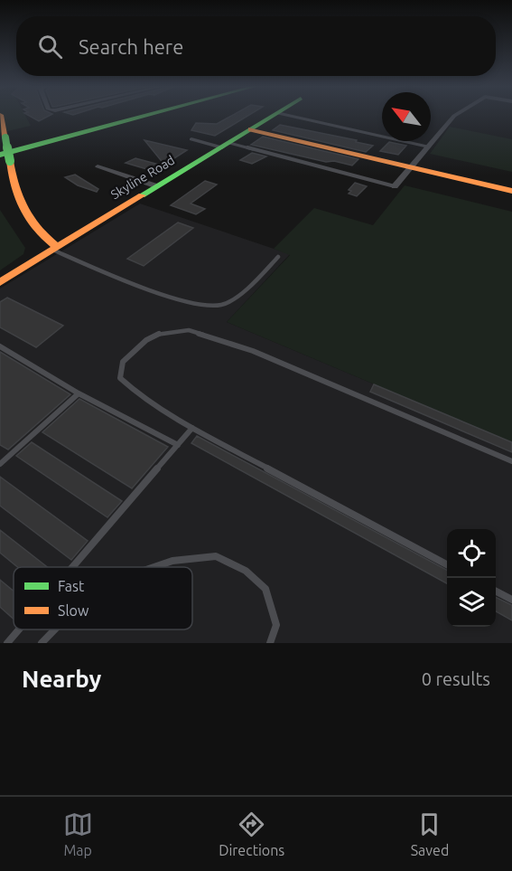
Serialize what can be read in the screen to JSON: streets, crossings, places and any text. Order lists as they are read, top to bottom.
{
  "streets": {
    "main road": ["Skyline Road"]
  },
  "legend": ["Fast", "Slow"],
  "north": "top left",
  "page": {
    "search": "Search here",
    "heading": ["Nearby", "0 results"],
    "nav": ["Map", "Directions", "Saved"]
  }
}
